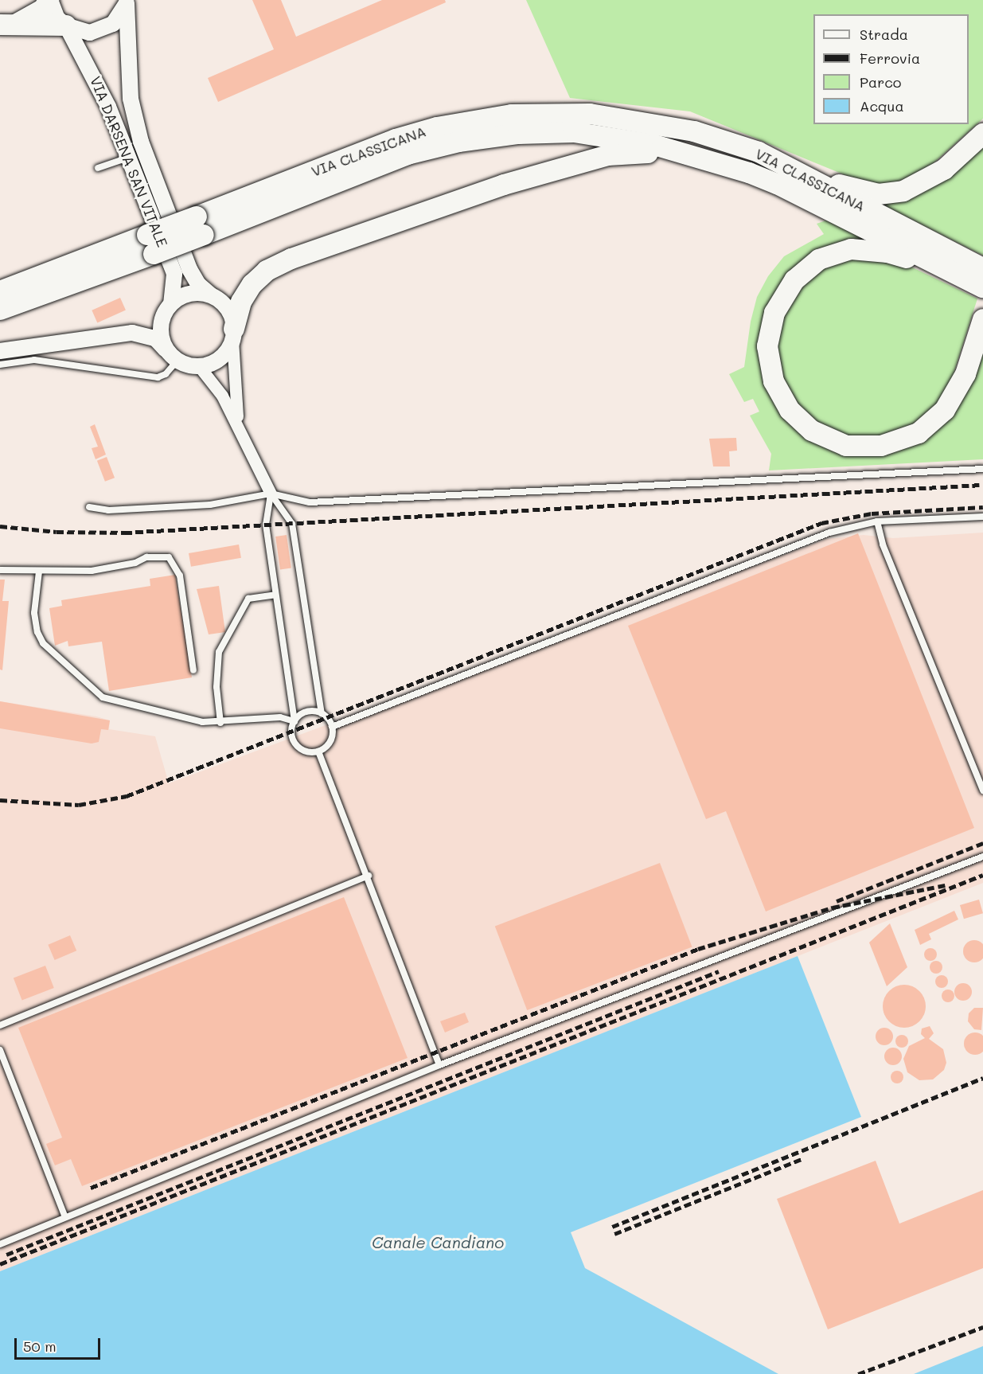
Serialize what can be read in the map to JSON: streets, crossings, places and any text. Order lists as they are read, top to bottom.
{
  "streets": {
    "highway": ["VIA CLASSICANA"],
    "street": ["VIA DARSENA SAN VITALE"]
  },
  "water": ["Canale Candiano"],
  "legend": [
    "Strada",
    "Ferrovia",
    "Parco",
    "Acqua"
  ],
  "scale_bar": "50 m"
}
